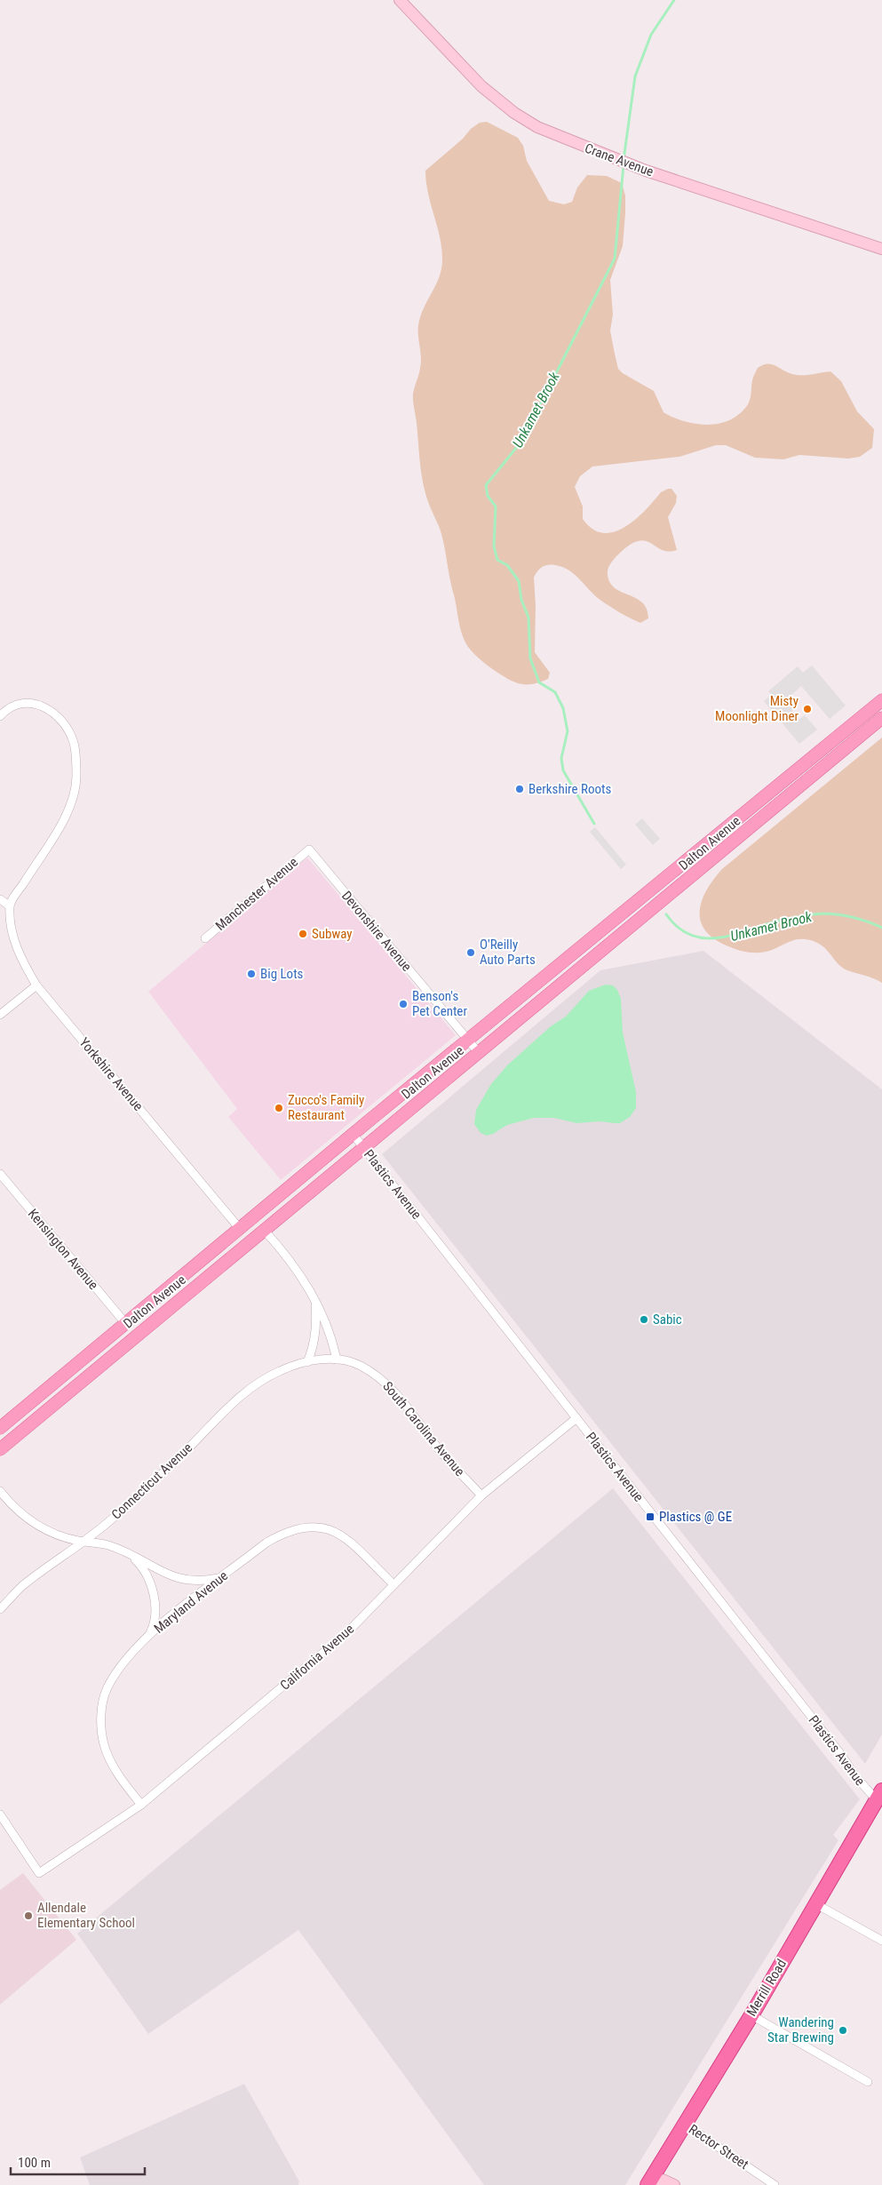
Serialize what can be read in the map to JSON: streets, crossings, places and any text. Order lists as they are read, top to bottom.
{
  "streets": {
    "highway": ["Merrill Road"],
    "main road": ["Crane Avenue", "Dalton Avenue"],
    "street": [
      "Manchester Avenue",
      "Devonshire Avenue",
      "Yorkshire Avenue",
      "Plastics Avenue",
      "Kensington Avenue",
      "South Carolina Avenue",
      "Connecticut Avenue",
      "Maryland Avenue",
      "California Avenue",
      "Rector Street"
    ]
  },
  "crossings": [
    ["Dalton Avenue", "Devonshire Avenue"],
    ["Dalton Avenue", "Yorkshire Avenue"],
    ["Dalton Avenue", "Plastics Avenue"],
    ["Dalton Avenue", "Kensington Avenue"],
    ["Manchester Avenue", "Devonshire Avenue"],
    ["Plastics Avenue", "California Avenue"],
    ["Plastics Avenue", "Merrill Road"],
    ["South Carolina Avenue", "Connecticut Avenue"],
    ["South Carolina Avenue", "California Avenue"],
    ["Maryland Avenue", "California Avenue"],
    ["Merrill Road", "Rector Street"]
  ],
  "water": ["Unkamet Brook"],
  "places": {
    "other": [
      "Misty Moonlight Diner",
      "Berkshire Roots",
      "Subway",
      "O'Reilly Auto Parts",
      "Big Lots",
      "Benson's Pet Center",
      "Zucco's Family Restaurant",
      "Sabic",
      "Allendale Elementary School",
      "Wandering Star Brewing"
    ],
    "transit": ["Plastics @ GE"]
  },
  "scale_bar": "100 m"
}
